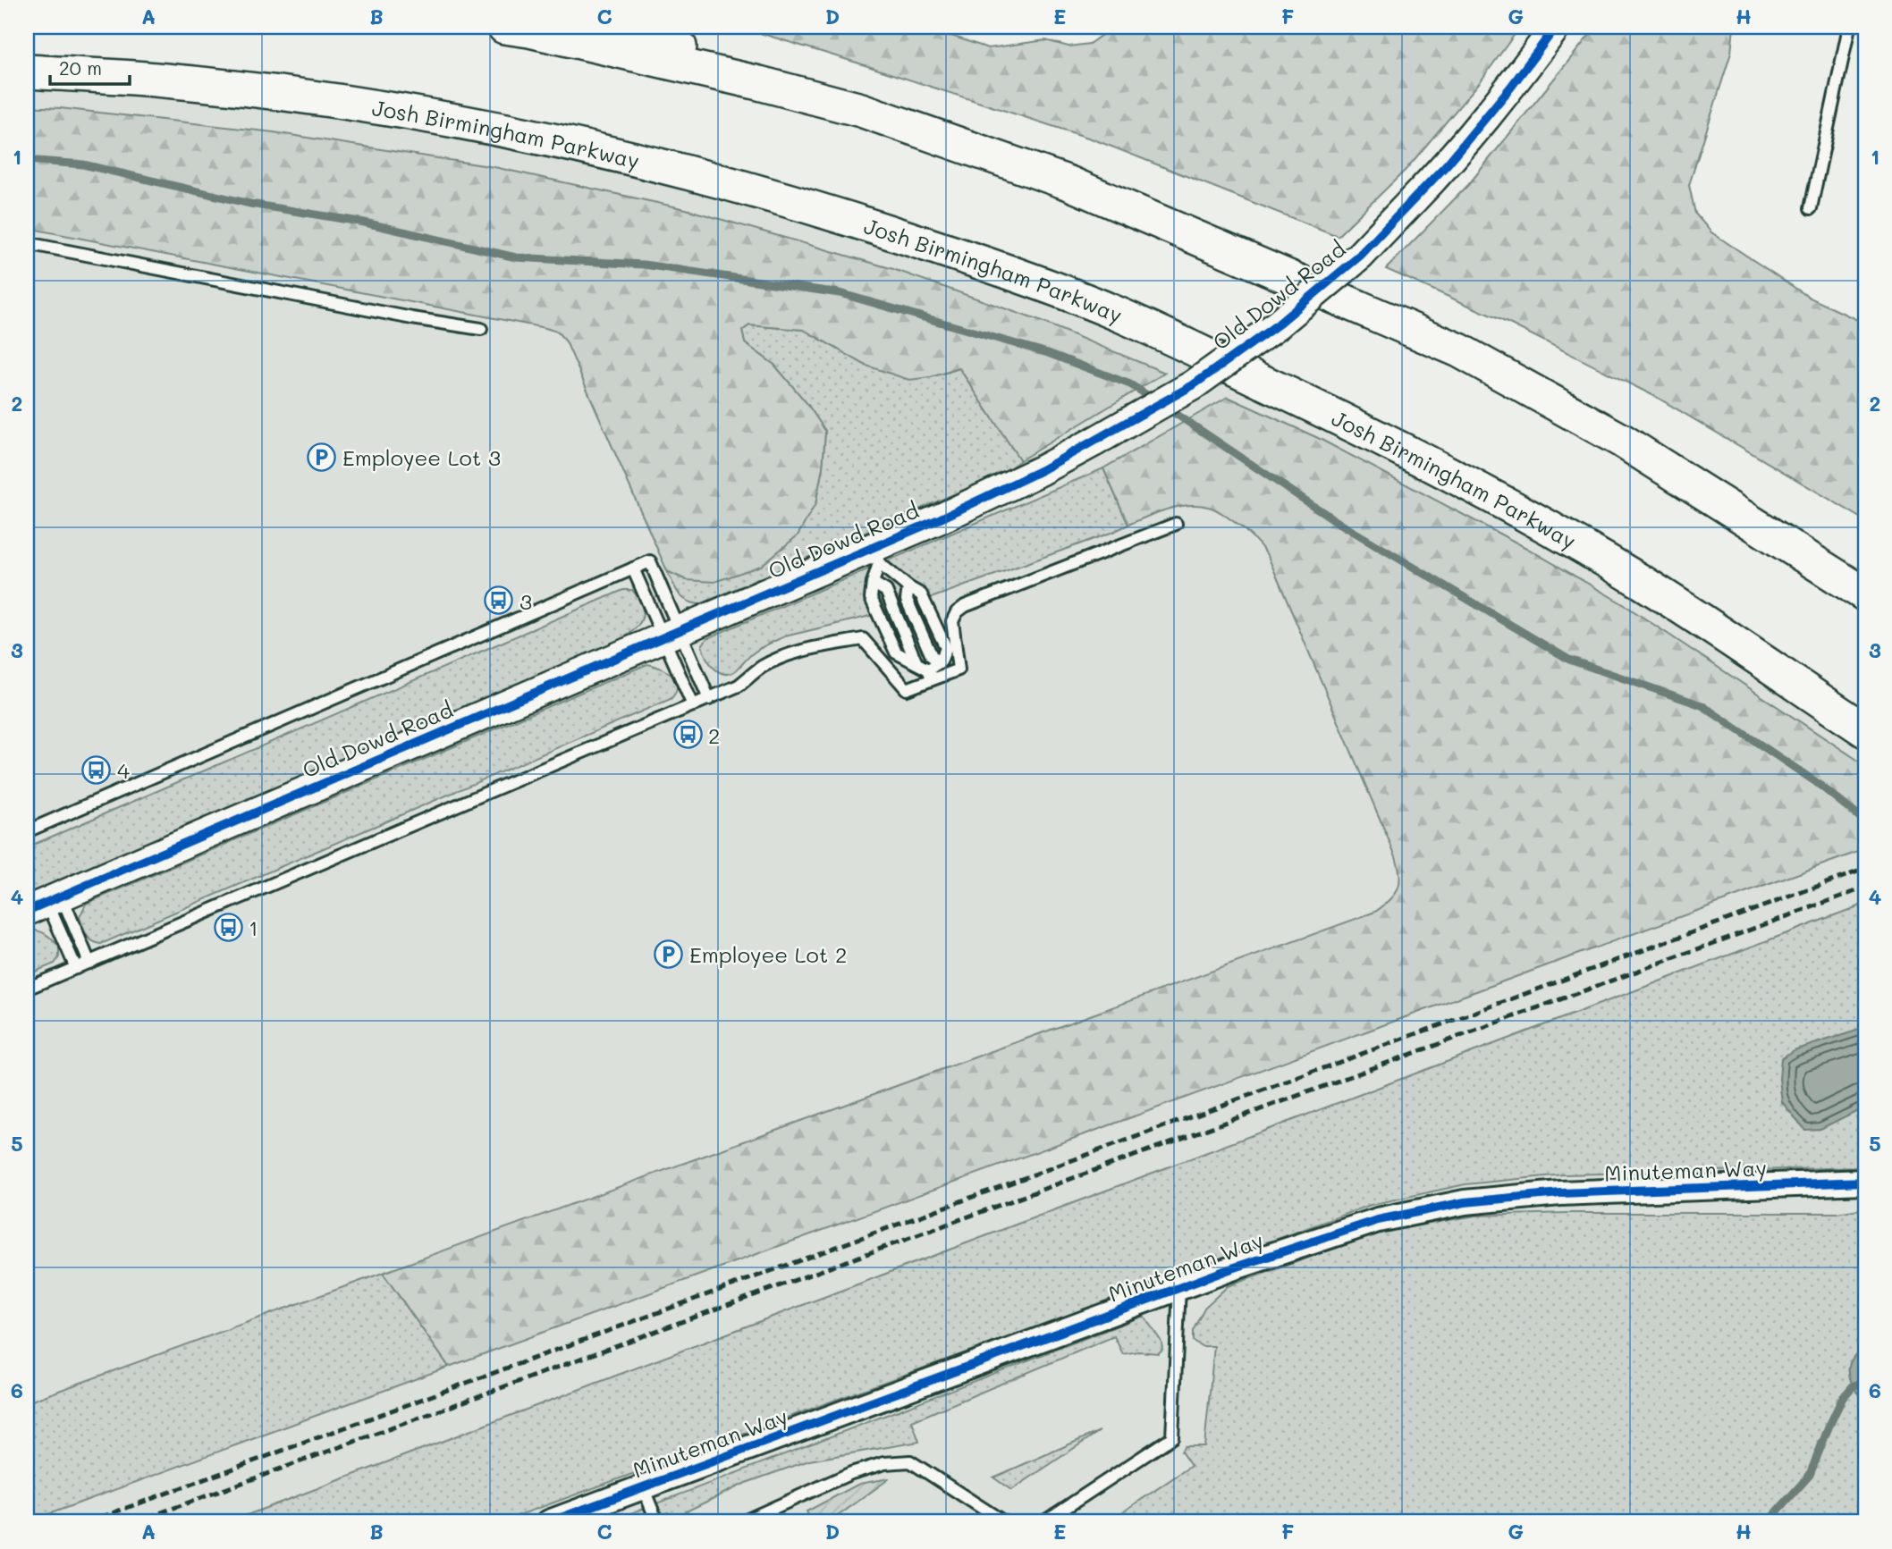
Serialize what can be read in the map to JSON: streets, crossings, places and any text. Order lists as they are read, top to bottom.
{
  "streets": {
    "main road": ["Josh Birmingham Parkway"],
    "street": ["Old Dowd Road", "Minuteman Way"]
  },
  "places": {
    "parking": ["Employee Lot 3", "Employee Lot 2"],
    "bus stop": [
      "3",
      "2",
      "4",
      "1"
    ]
  },
  "scale_bar": "20 m",
  "grid": {
    "columns": [
      "A",
      "B",
      "C",
      "D",
      "E",
      "F",
      "G",
      "H"
    ],
    "rows": [
      "1",
      "2",
      "3",
      "4",
      "5",
      "6"
    ]
  }
}
